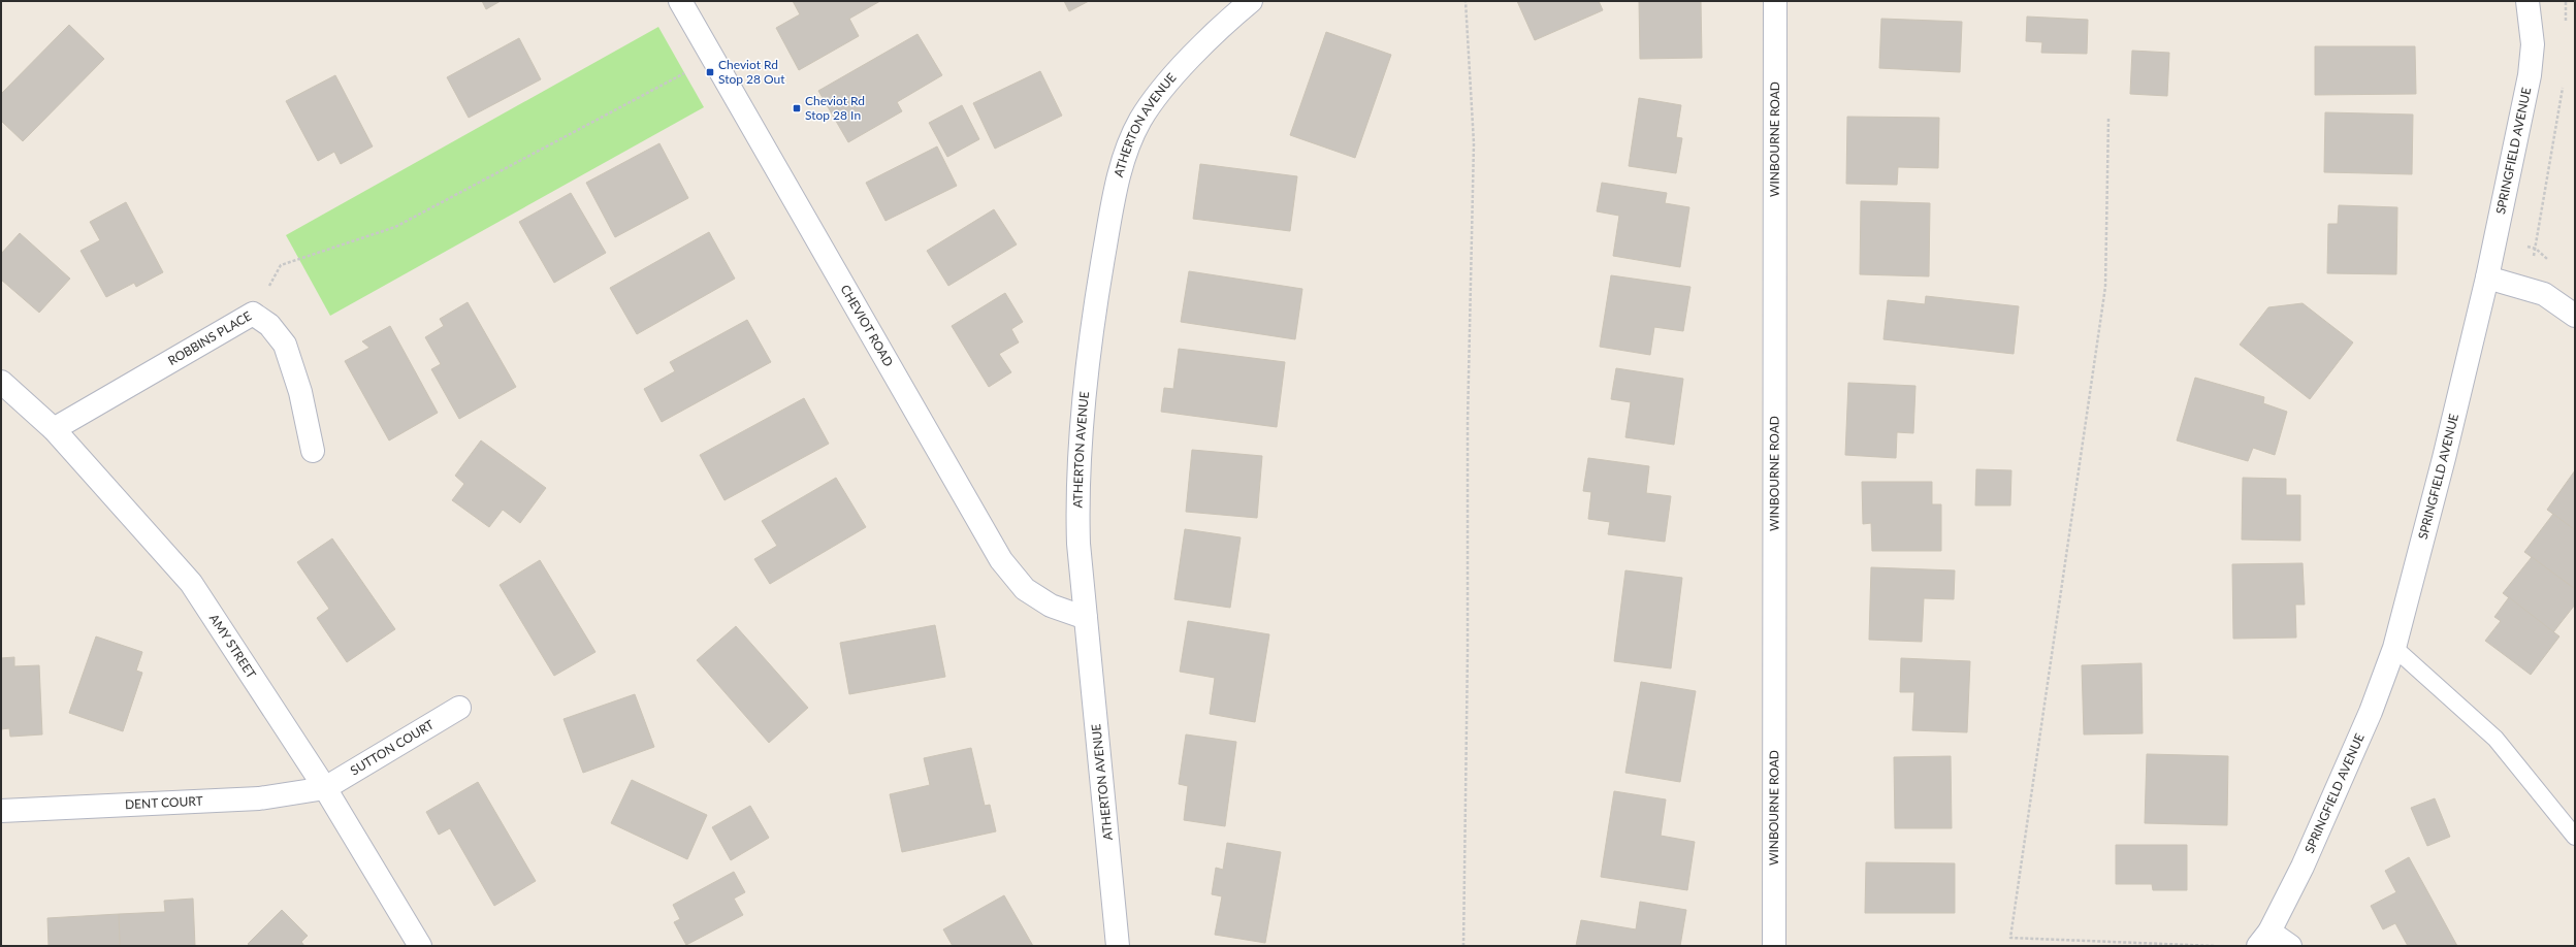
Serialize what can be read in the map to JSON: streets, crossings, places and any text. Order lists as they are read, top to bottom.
{
  "streets": {
    "street": [
      "ATHERTON AVENUE",
      "WINBOURNE ROAD",
      "SPRINGFIELD AVENUE",
      "CHEVIOT ROAD",
      "ROBBINS PLACE",
      "AMY STREET",
      "SUTTON COURT",
      "DENT COURT"
    ]
  },
  "crossings": [
    ["ATHERTON AVENUE", "CHEVIOT ROAD"],
    ["ROBBINS PLACE", "AMY STREET"],
    ["AMY STREET", "SUTTON COURT"],
    ["AMY STREET", "DENT COURT"],
    ["SUTTON COURT", "DENT COURT"]
  ],
  "places": {
    "transit": ["Cheviot Rd Stop 28 Out", "Cheviot Rd Stop 28 In"]
  }
}
